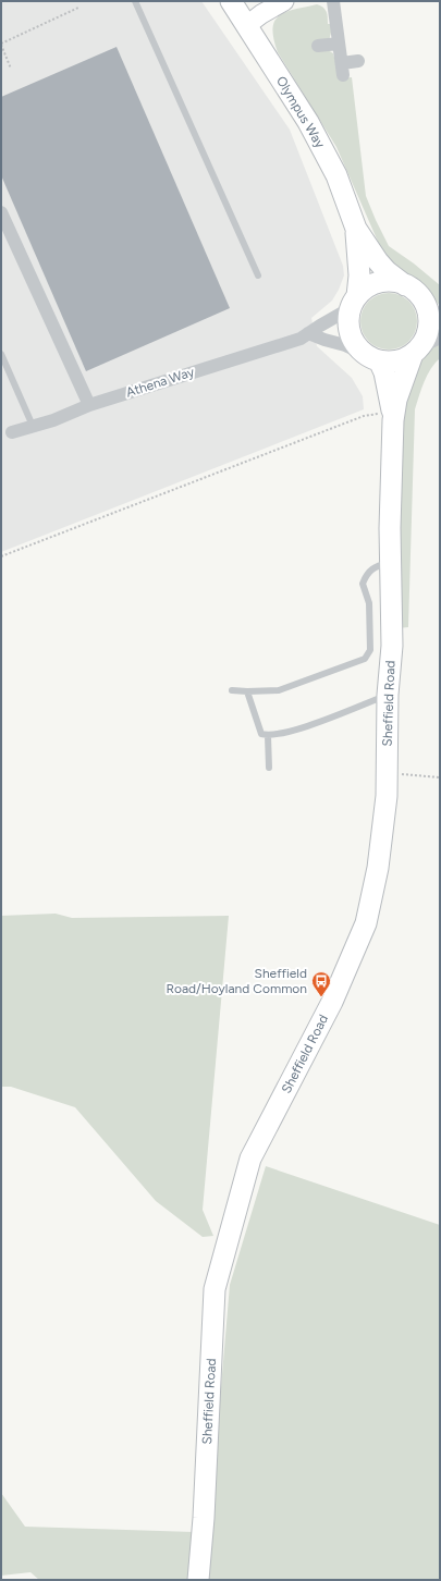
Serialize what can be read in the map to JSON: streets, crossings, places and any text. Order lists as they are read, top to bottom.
{
  "streets": {
    "main road": ["Olympus Way", "Sheffield Road"],
    "street": ["Athena Way"]
  },
  "crossings": [
    ["Olympus Way", "Athena Way"],
    ["Olympus Way", "Sheffield Road"],
    ["Athena Way", "Sheffield Road"]
  ],
  "places": {
    "bus stop": ["Sheffield Road/Hoyland Common"]
  }
}
